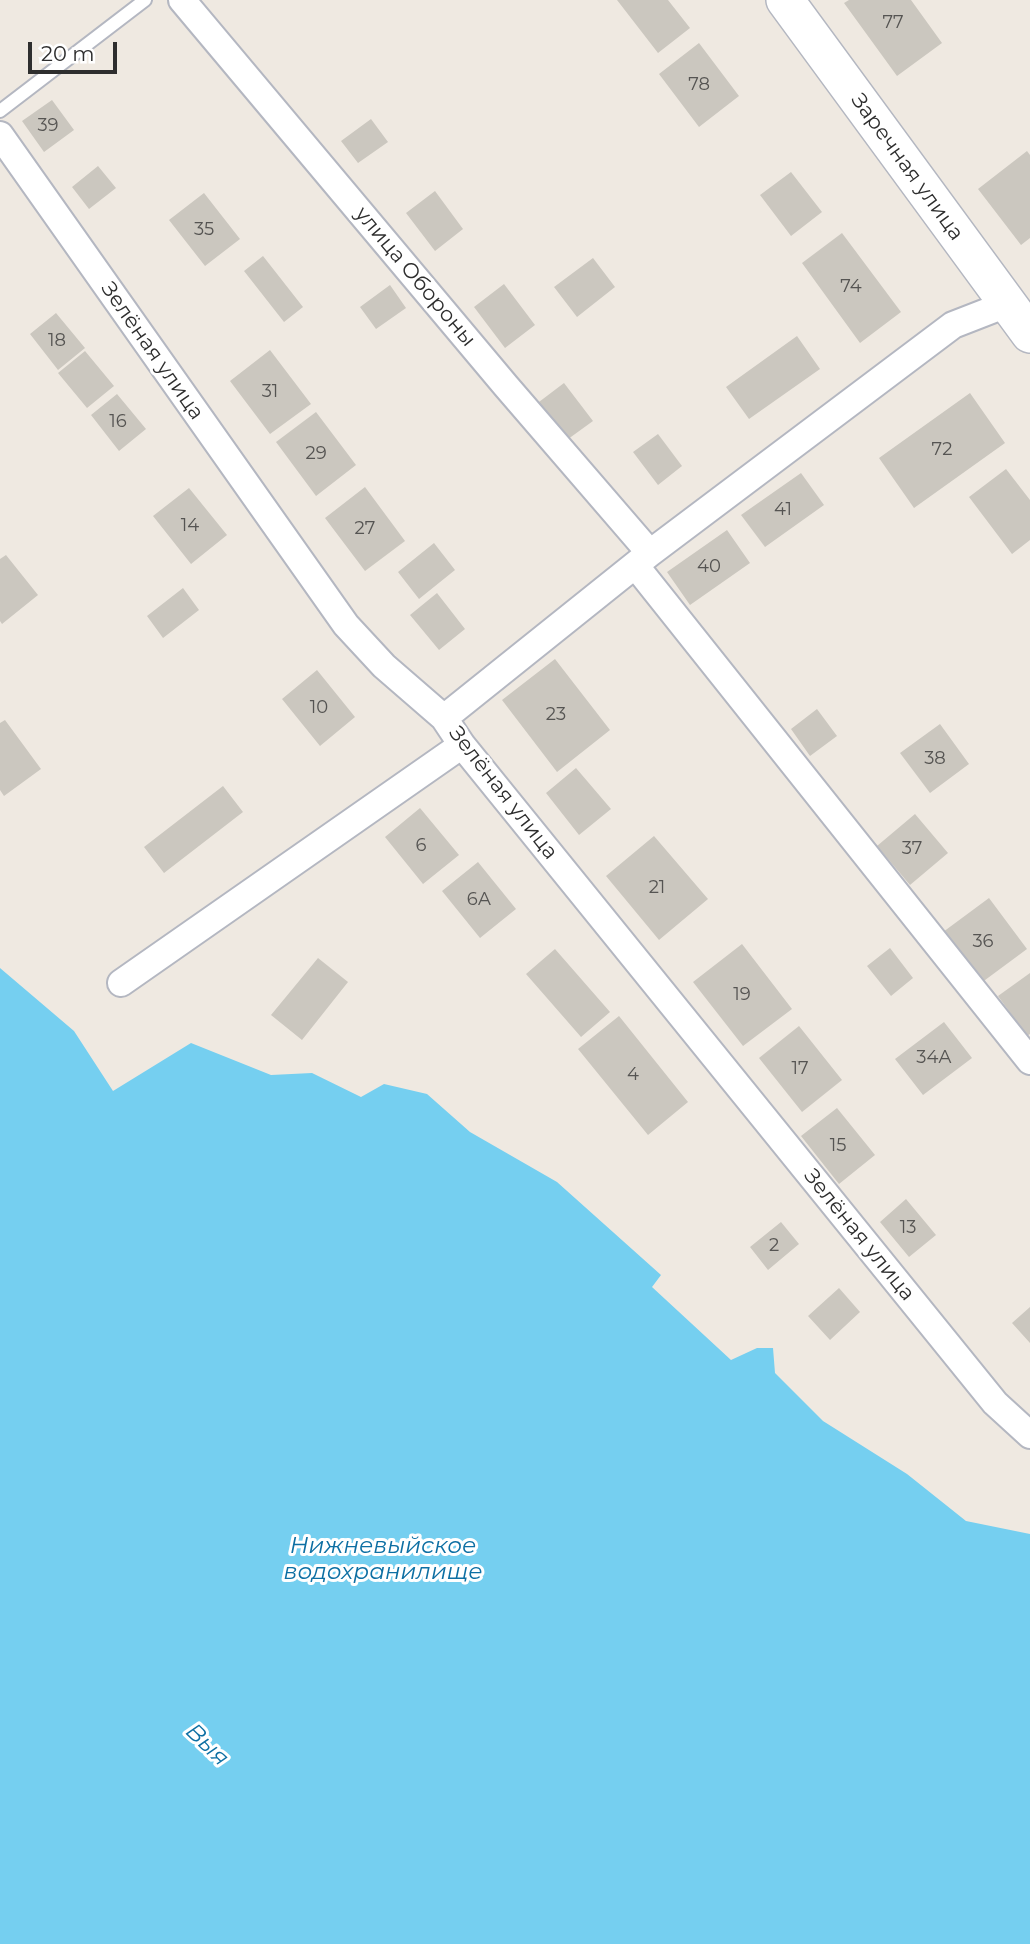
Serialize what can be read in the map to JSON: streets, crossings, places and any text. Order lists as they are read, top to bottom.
{
  "streets": {
    "street": ["Заречная улица", "улица Обороны", "Зелёная улица"]
  },
  "water": ["Нижневыйское водохранилище", "Выя"],
  "house_numbers": [
    "77",
    "78",
    "39",
    "35",
    "74",
    "18",
    "31",
    "16",
    "72",
    "29",
    "41",
    "14",
    "27",
    "40",
    "10",
    "23",
    "38",
    "6",
    "37",
    "21",
    "6А",
    "36",
    "19",
    "34А",
    "17",
    "4",
    "15",
    "13",
    "2"
  ],
  "scale_bar": "20 m"
}
